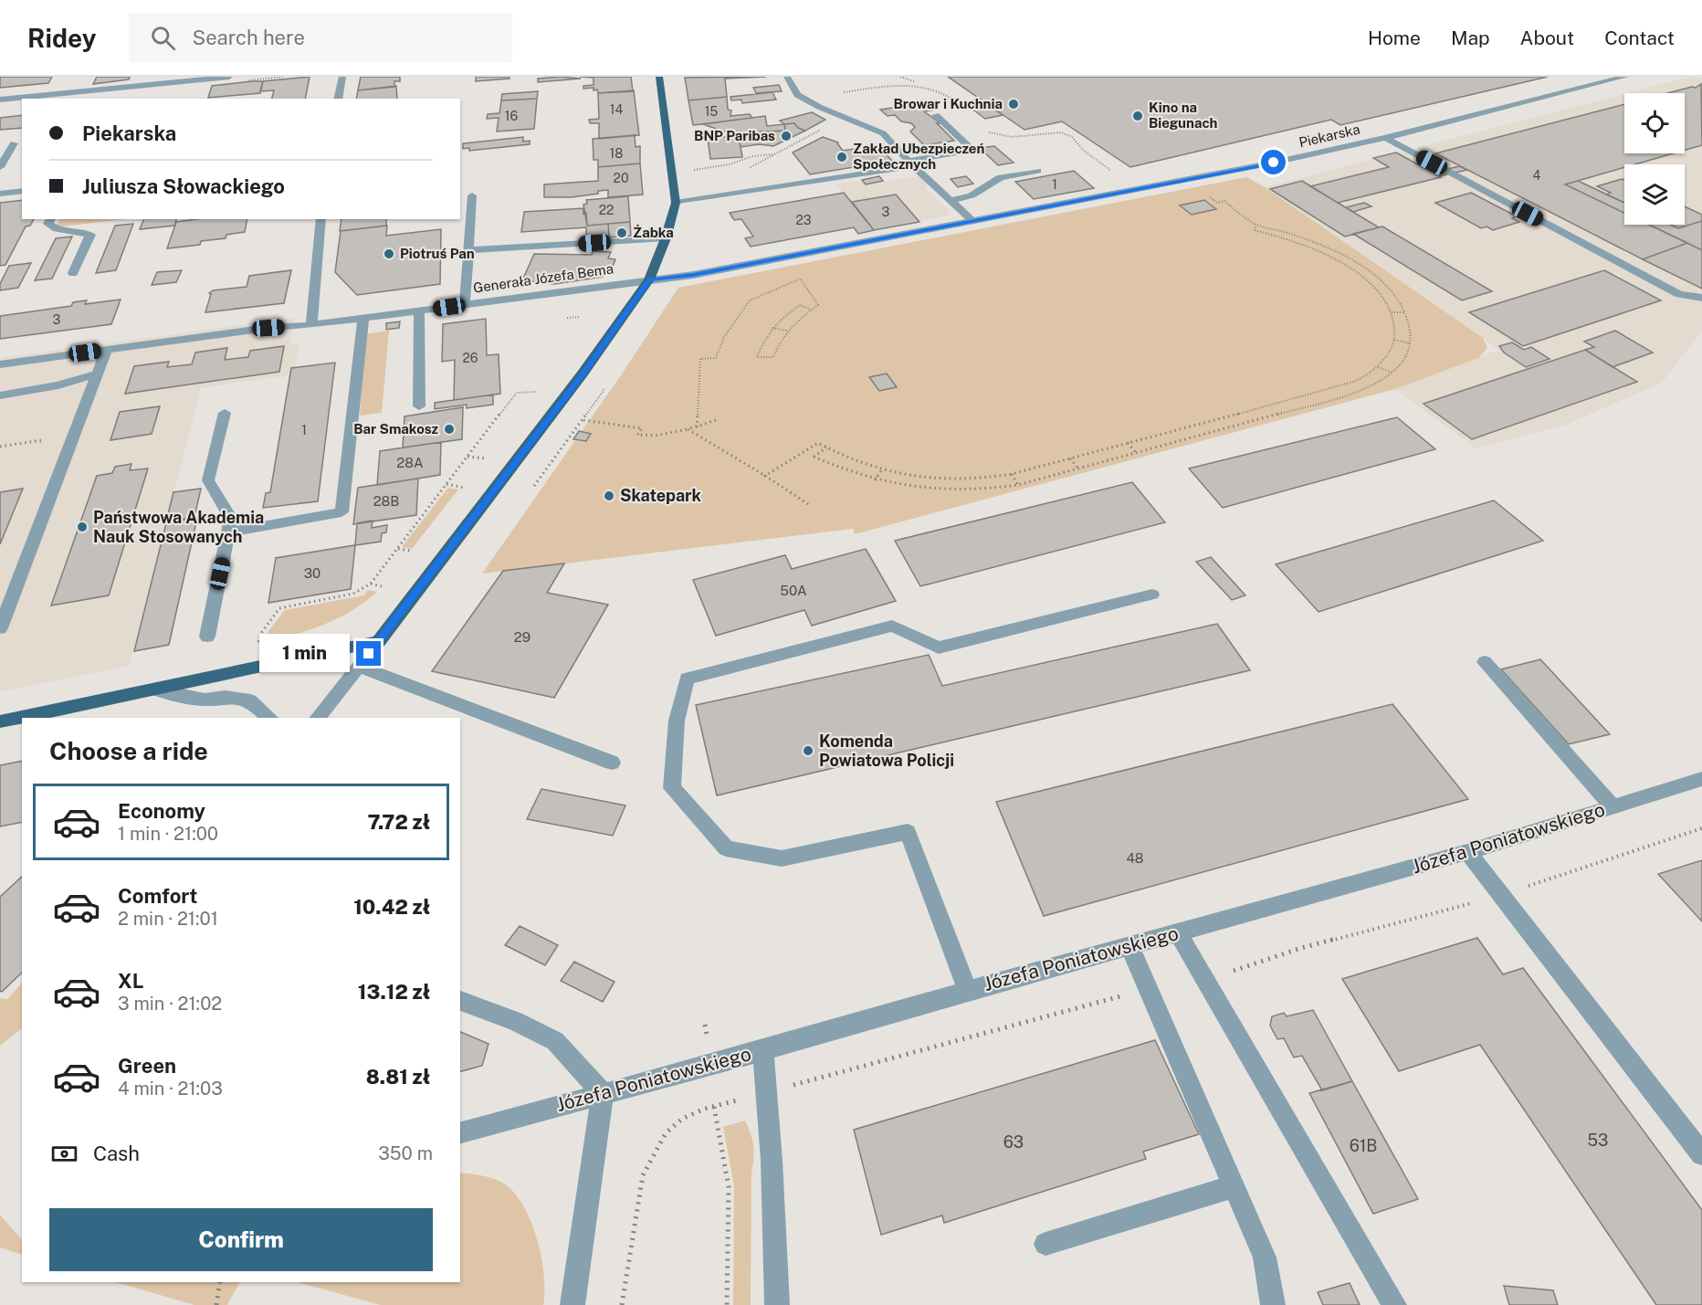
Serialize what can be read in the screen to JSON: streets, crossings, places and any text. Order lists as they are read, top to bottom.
{
  "streets": {
    "street": ["Piekarska", "Generała Józefa Bema", "Józefa Poniatowskiego"]
  },
  "crossings": [
    ["Piekarska", "Generała Józefa Bema"]
  ],
  "places": [
    "Browar i Kuchnia",
    "Kino na Biegunach",
    "BNP Paribas",
    "Zakład Ubezpieczeń Społecznych",
    "Żabka",
    "Piotruś Pan",
    "Bar Smakosz",
    "Skatepark",
    "Państwowa Akademia Nauk Stosowanych",
    "Komenda Powiatowa Policji"
  ],
  "house_numbers": [
    "14",
    "15",
    "16",
    "18",
    "4",
    "20",
    "1",
    "22",
    "3",
    "23",
    "3",
    "26",
    "1",
    "28A",
    "28B",
    "30",
    "50A",
    "29",
    "48",
    "53",
    "63",
    "61B"
  ],
  "page": {
    "header": "Ridey",
    "search": "Search here",
    "nav": [
      "Home",
      "Map",
      "About",
      "Contact"
    ],
    "banner": ["Piekarska", "Juliusza Słowackiego"],
    "bubble": "1 min",
    "heading": "Choose a ride",
    "list": [
      {
        "name": "Economy",
        "note": "1 min · 21:00",
        "value": "7.72 zł"
      },
      {
        "name": "Comfort",
        "note": "2 min · 21:01",
        "value": "10.42 zł"
      },
      {
        "name": "XL",
        "note": "3 min · 21:02",
        "value": "13.12 zł"
      },
      {
        "name": "Green",
        "note": "4 min · 21:03",
        "value": "8.81 zł"
      }
    ],
    "pay": ["Cash", "350 m"],
    "buttons": "Confirm"
  }
}
